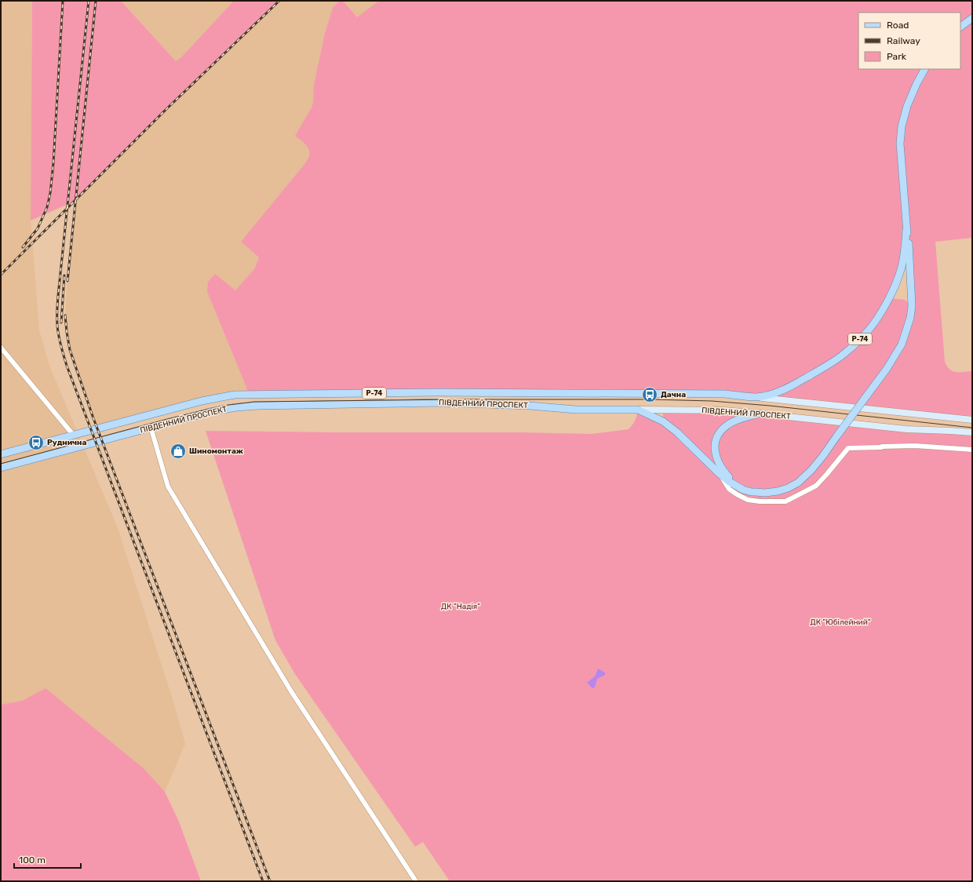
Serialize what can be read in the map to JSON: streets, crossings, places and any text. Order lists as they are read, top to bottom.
{
  "streets": {
    "main road": ["Р-74", "ПІВДЕННИЙ ПРОСПЕКТ"]
  },
  "crossings": [
    ["Р-74", "ПІВДЕННИЙ ПРОСПЕКТ"]
  ],
  "parks": ["ДК \"Надія\"", "ДК \"Юбілейний\""],
  "places": {
    "bus stop": ["Дачна", "Руднична"],
    "shop": ["Шиномонтаж"]
  },
  "legend": ["Road", "Railway", "Park"],
  "scale_bar": "100 m"
}
